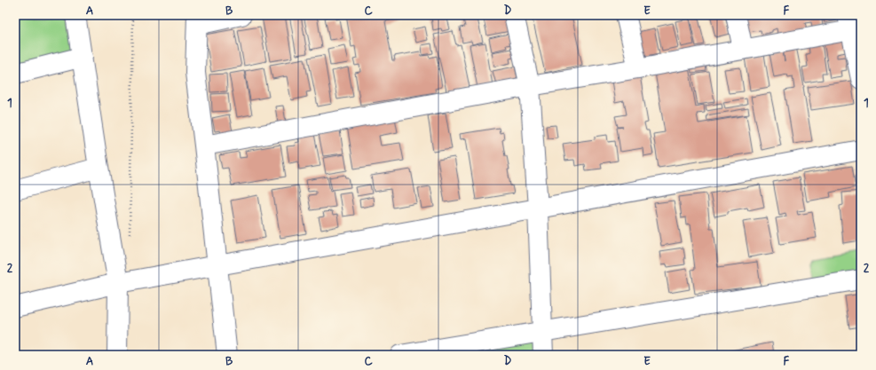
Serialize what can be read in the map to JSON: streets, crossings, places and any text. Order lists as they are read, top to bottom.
{
  "grid": {
    "columns": [
      "A",
      "B",
      "C",
      "D",
      "E",
      "F"
    ],
    "rows": ["1", "2"]
  }
}
